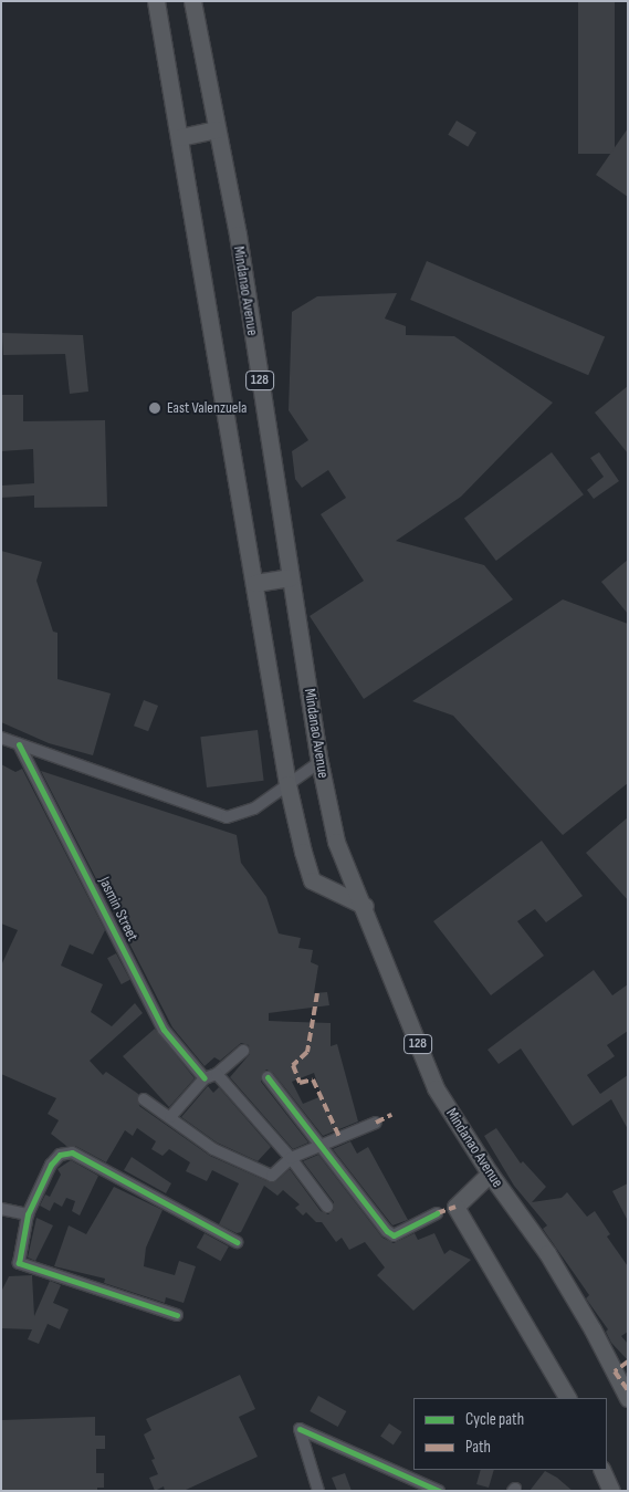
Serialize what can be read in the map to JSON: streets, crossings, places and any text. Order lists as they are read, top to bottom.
{
  "streets": {
    "main road": ["Mindanao Avenue", "128"],
    "street": ["Jasmin Street"]
  },
  "crossings": [
    ["Mindanao Avenue", "128"]
  ],
  "places": ["East Valenzuela"],
  "legend": ["Cycle path", "Path"]
}
